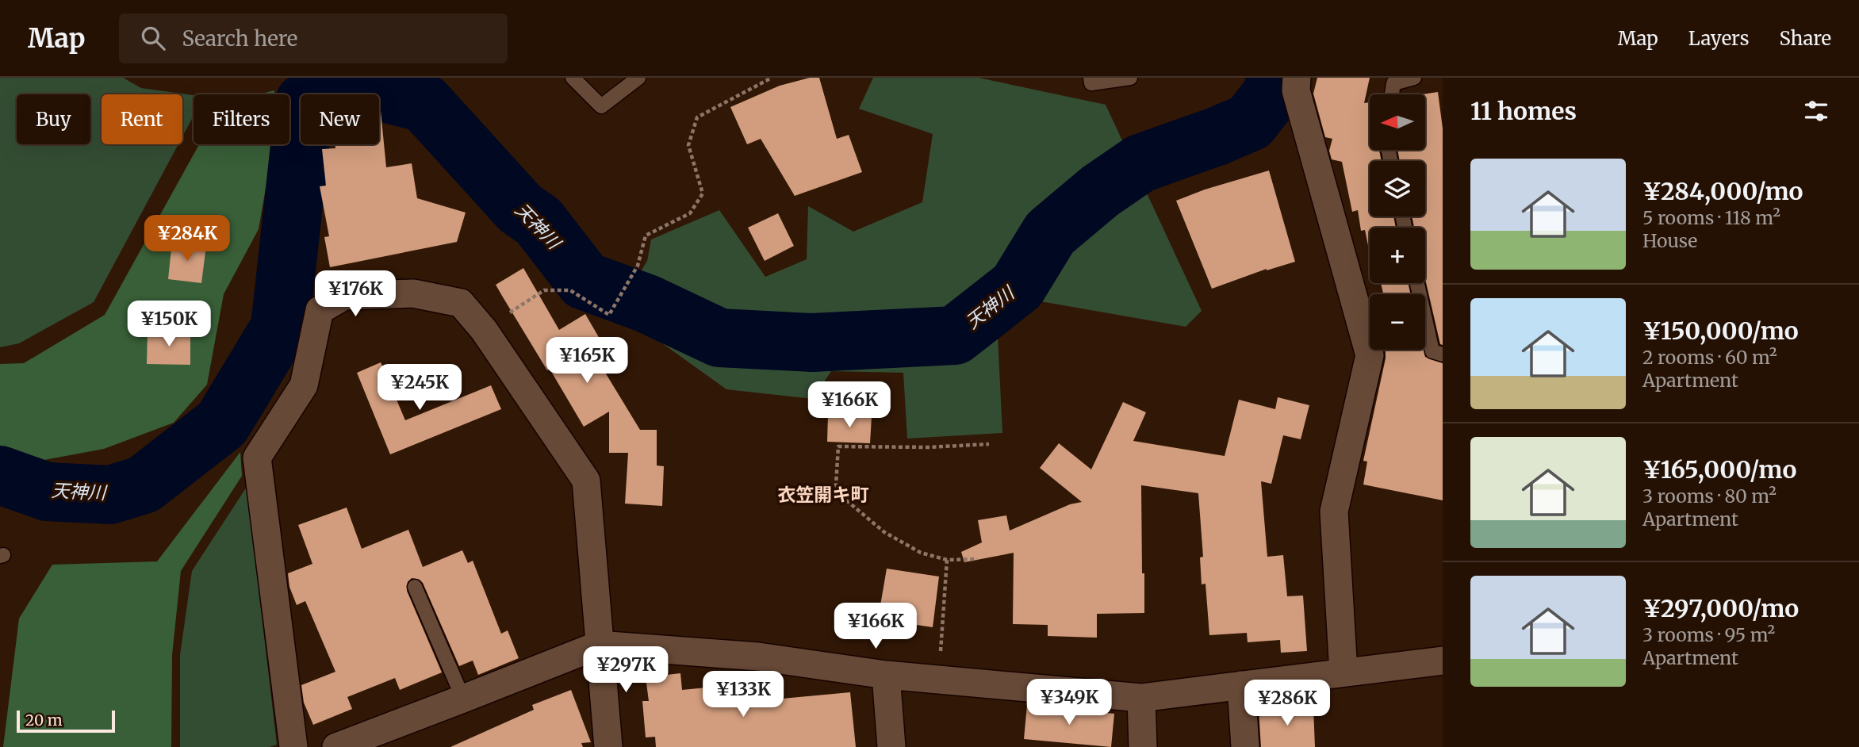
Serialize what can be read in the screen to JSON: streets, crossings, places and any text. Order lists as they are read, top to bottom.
{
  "districts": ["衣笠開キ町"],
  "water": ["天神川"],
  "scale_bar": "20 m",
  "north": "left",
  "page": {
    "header": "Map",
    "search": "Search here",
    "nav": ["Map", "Layers", "Share"],
    "heading": "11 homes",
    "map_buttons": ["+", "−"],
    "chip": [
      "Buy",
      "Rent",
      "Filters",
      "New"
    ],
    "list": [
      {
        "name": "¥284,000/mo",
        "note": "5 rooms · 118 m² · House"
      },
      {
        "name": "¥150,000/mo",
        "note": "2 rooms · 60 m² · Apartment"
      },
      {
        "name": "¥165,000/mo",
        "note": "3 rooms · 80 m² · Apartment"
      },
      {
        "name": "¥297,000/mo",
        "note": "3 rooms · 95 m² · Apartment"
      }
    ],
    "price": [
      "¥284K",
      "¥176K",
      "¥150K",
      "¥165K",
      "¥245K",
      "¥166K",
      "¥166K",
      "¥297K",
      "¥133K",
      "¥349K",
      "¥286K"
    ],
    "scale": "20 m"
  }
}
